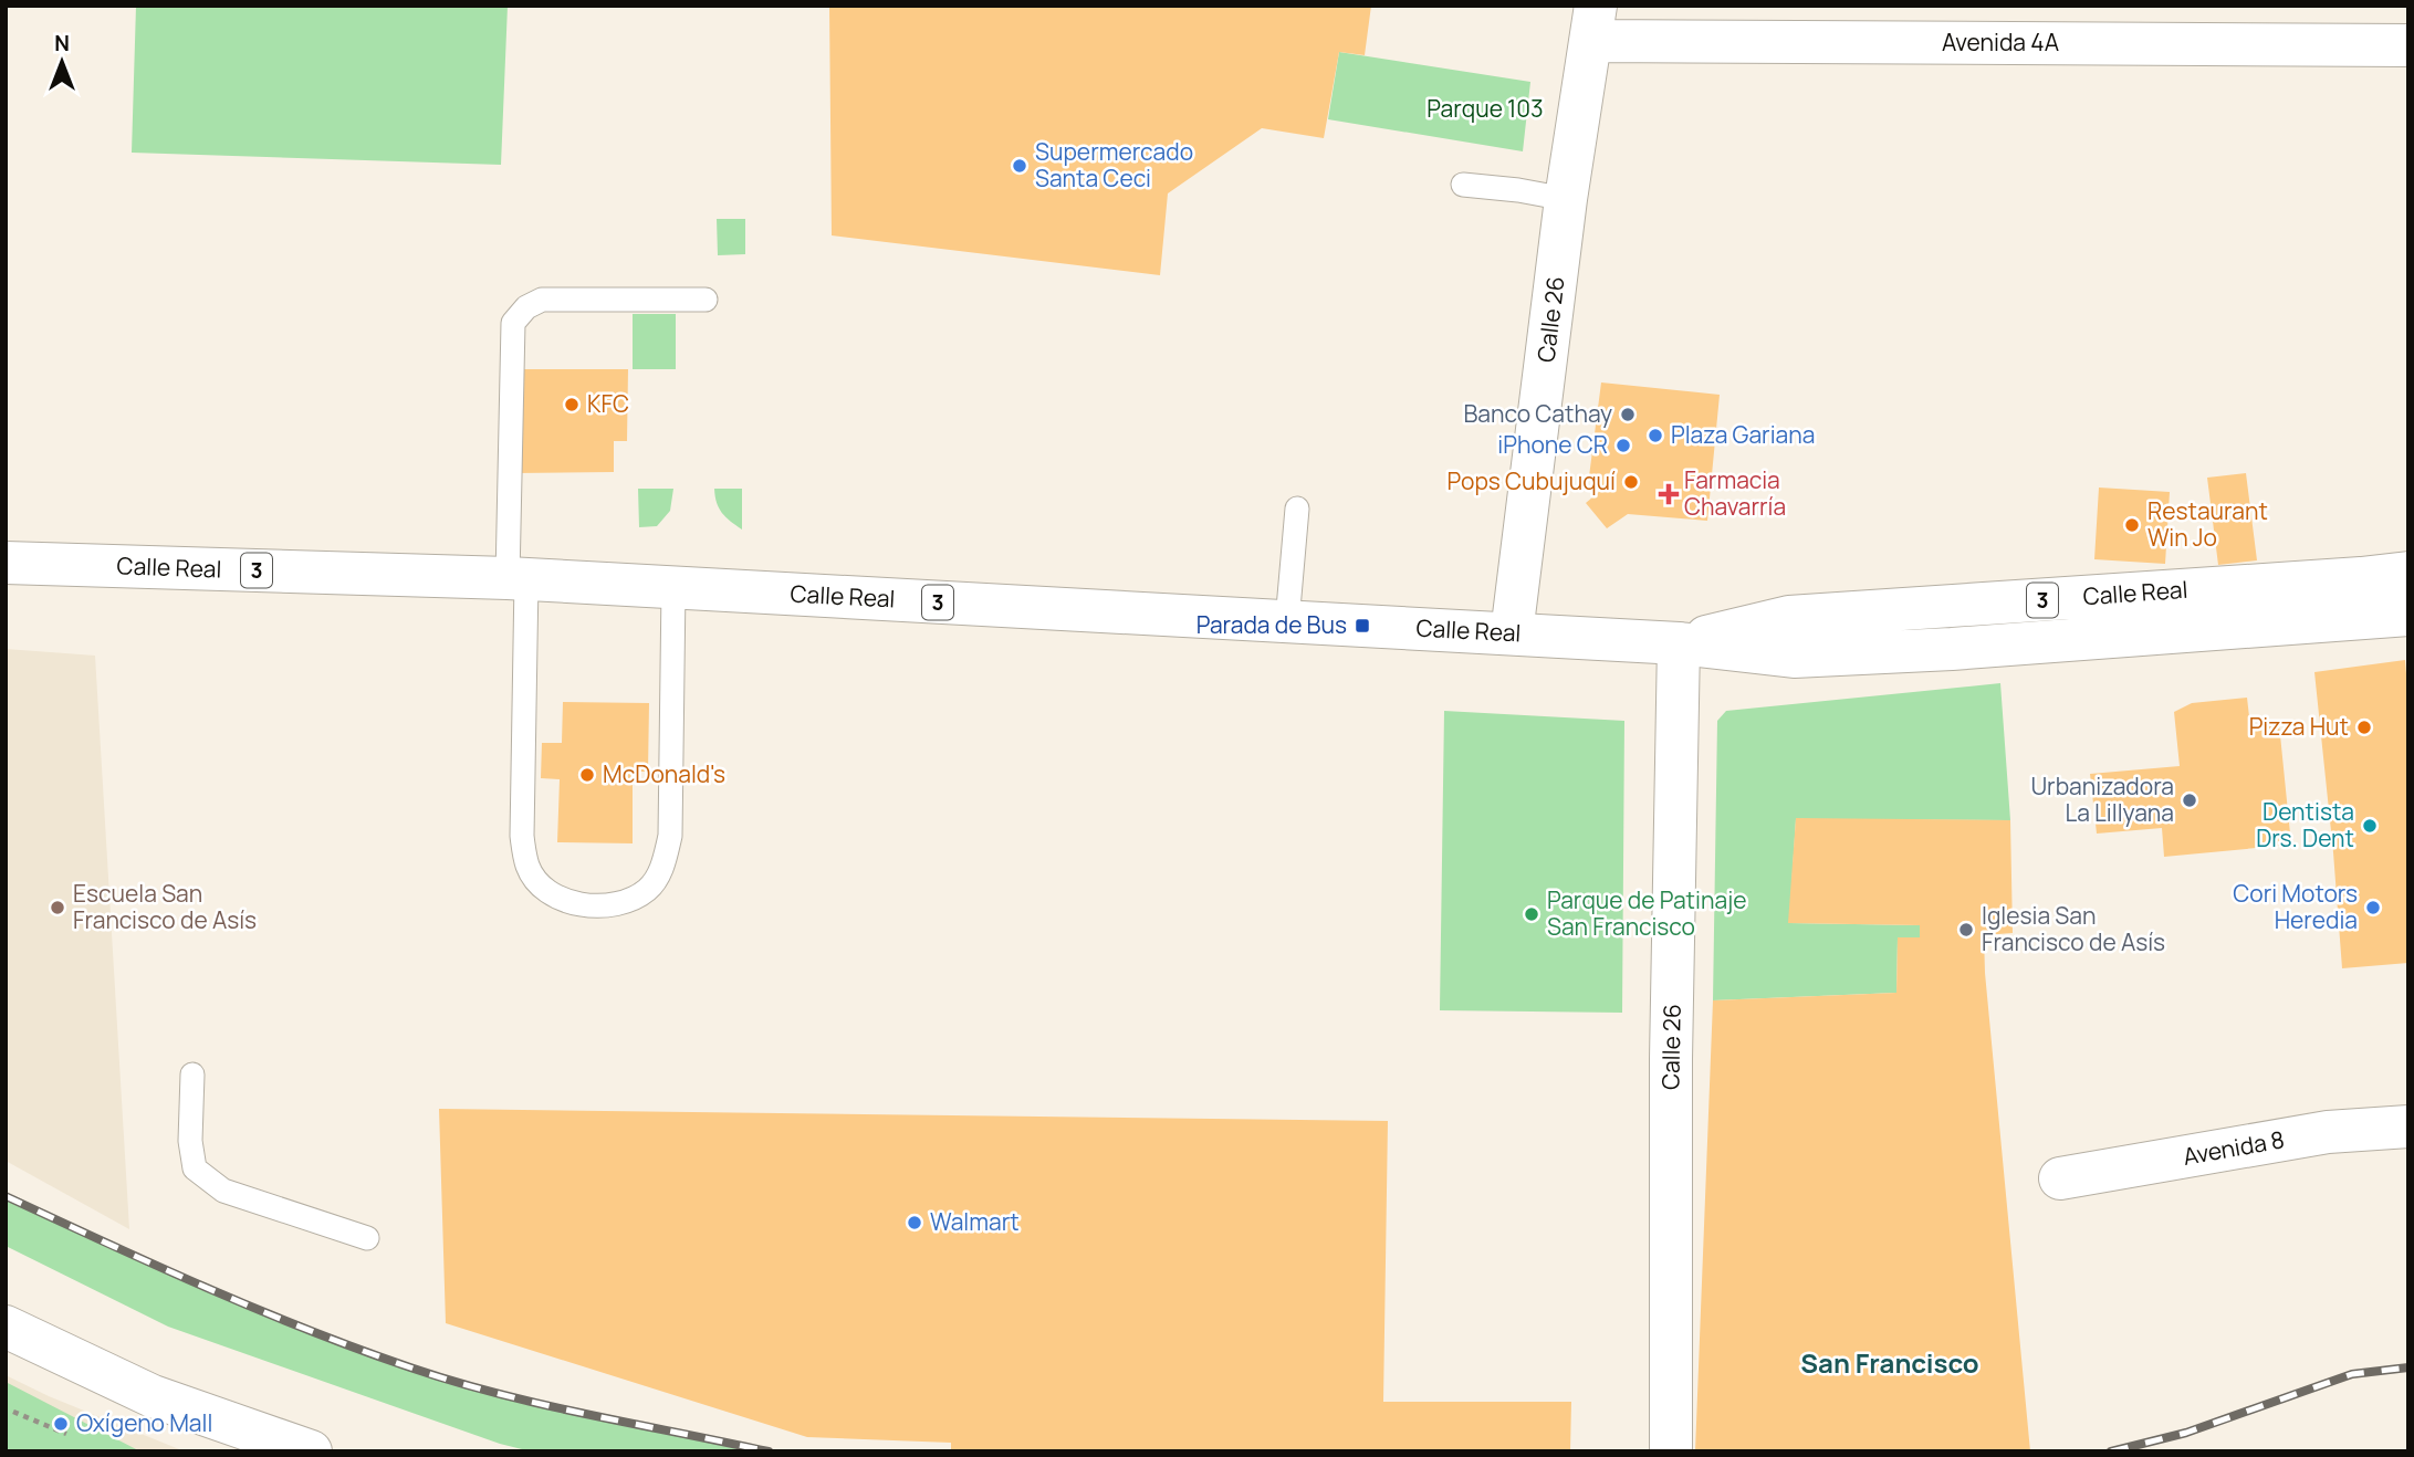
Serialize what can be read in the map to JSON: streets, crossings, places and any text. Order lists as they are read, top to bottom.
{
  "streets": {
    "main road": [
      "Avenida 4A",
      "Calle 26",
      "Calle Real",
      "3",
      "Avenida 8"
    ]
  },
  "crossings": [
    ["Avenida 4A", "Calle 26"],
    ["Calle 26", "Calle Real"]
  ],
  "districts": ["San Francisco"],
  "parks": ["Parque 103"],
  "places": {
    "other": [
      "Supermercado Santa Ceci",
      "KFC",
      "Banco Cathay",
      "Plaza Gariana",
      "iPhone CR",
      "Pops Cubujuquí",
      "Restaurant Win Jo",
      "Pizza Hut",
      "McDonald's",
      "Urbanizadora La Lillyana",
      "Dentista Drs. Dent",
      "Escuela San Francisco de Asís",
      "Cori Motors Heredia",
      "Parque de Patinaje San Francisco",
      "Iglesia San Francisco de Asís",
      "Walmart",
      "Oxígeno Mall"
    ],
    "health": ["Farmacia Chavarría"],
    "transit": ["Parada de Bus"]
  },
  "north": "top"
}
